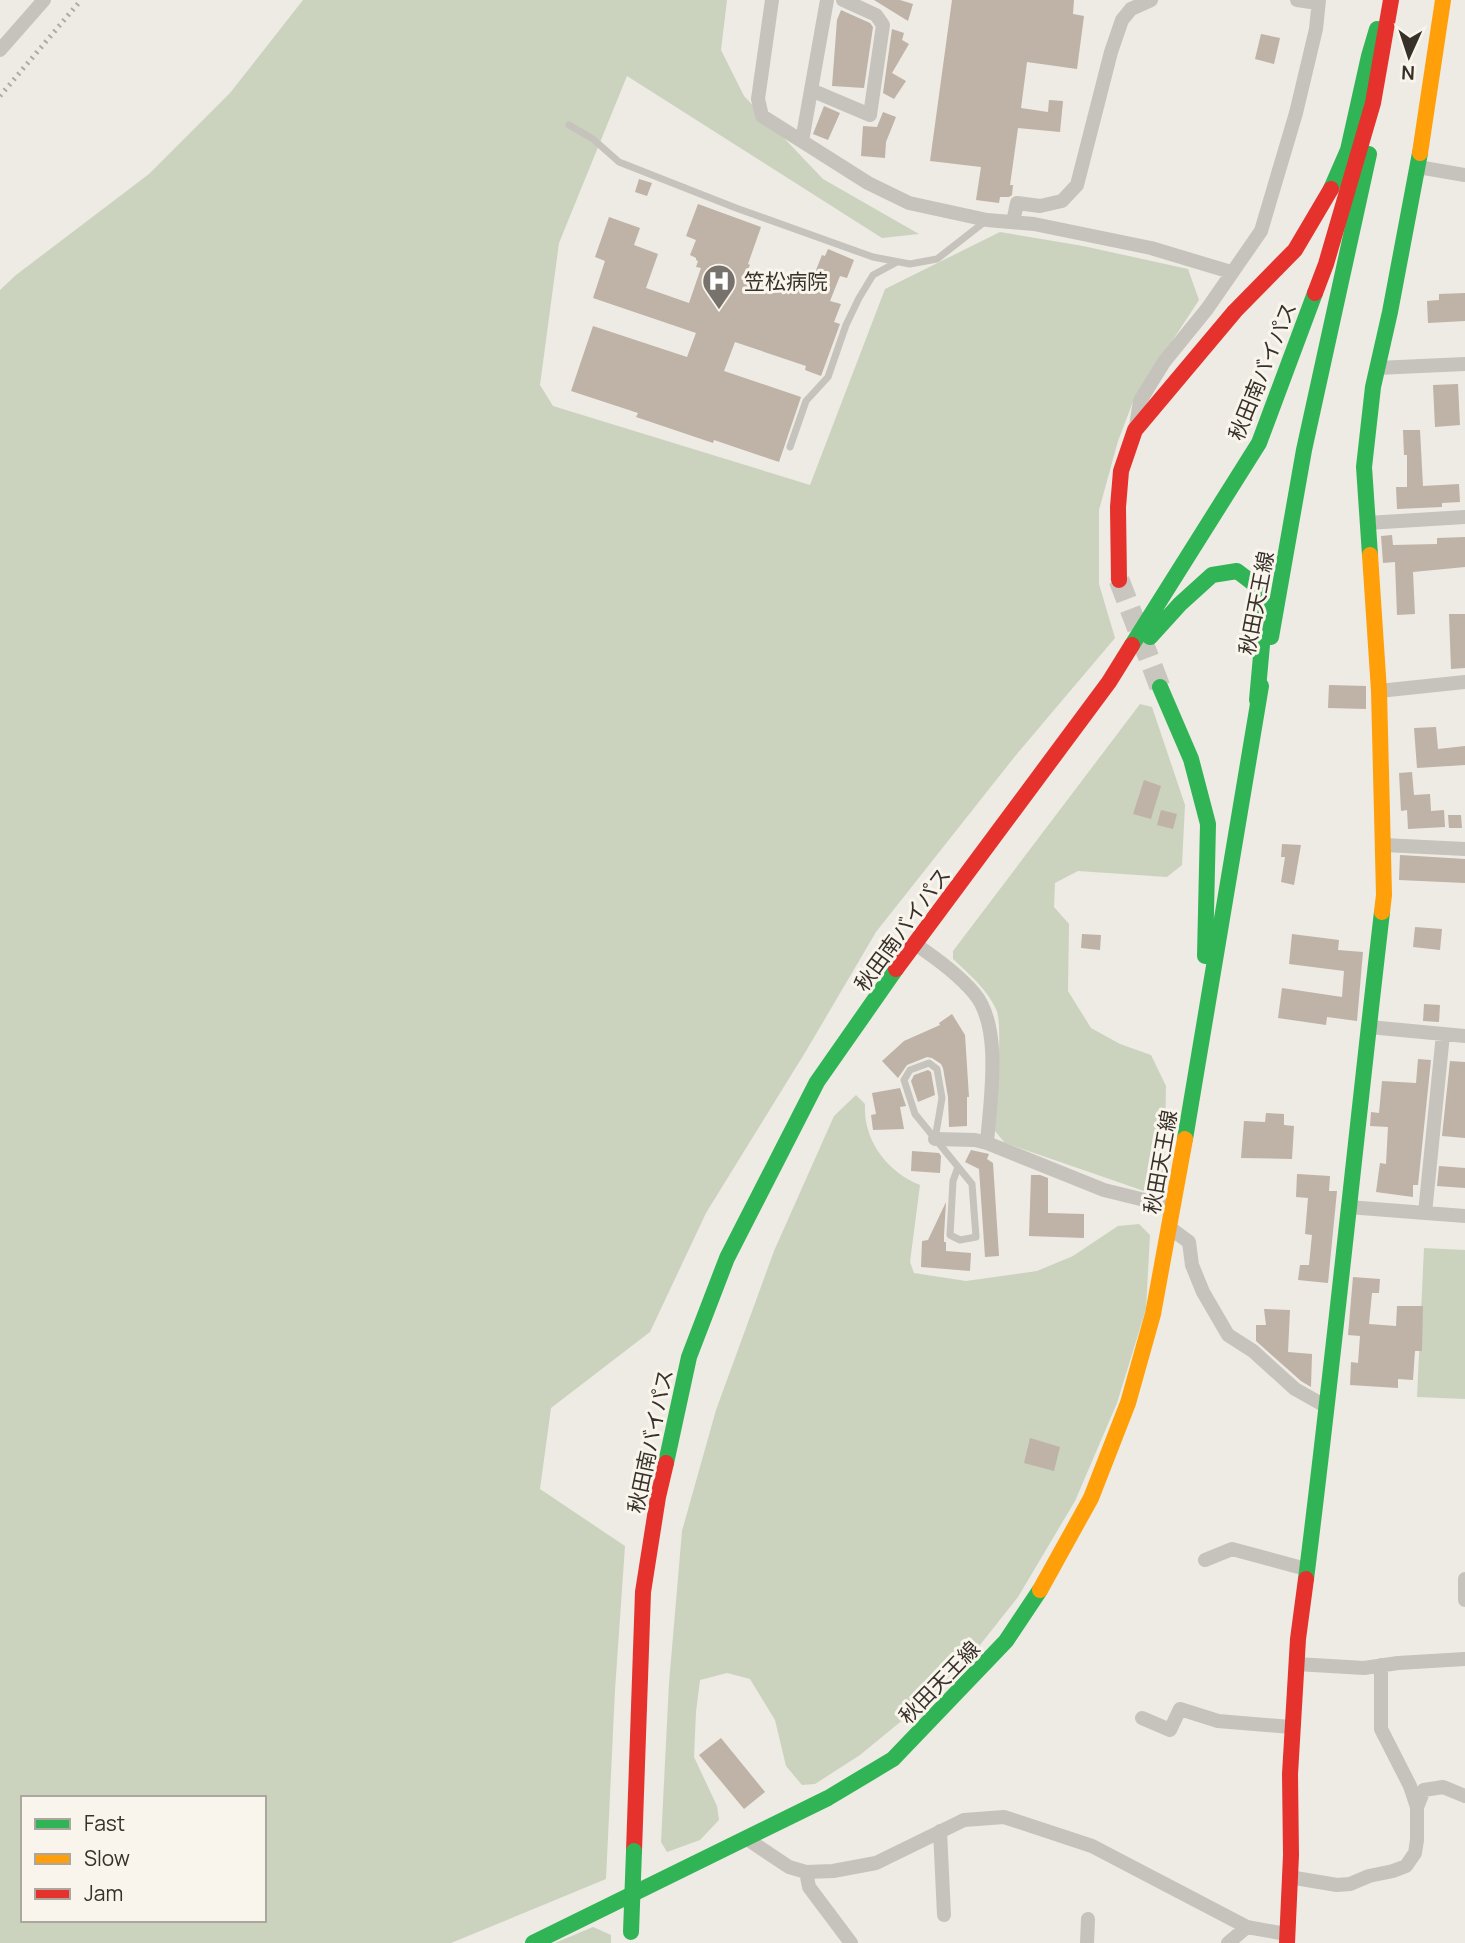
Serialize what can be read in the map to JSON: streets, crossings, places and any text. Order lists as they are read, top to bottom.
{
  "streets": {
    "main road": ["秋田南バイパス", "秋田天王線"]
  },
  "crossings": [
    ["秋田南バイパス", "秋田天王線"]
  ],
  "places": {
    "hospital": ["笠松病院"]
  },
  "legend": ["Fast", "Slow", "Jam"],
  "north": "bottom"
}
